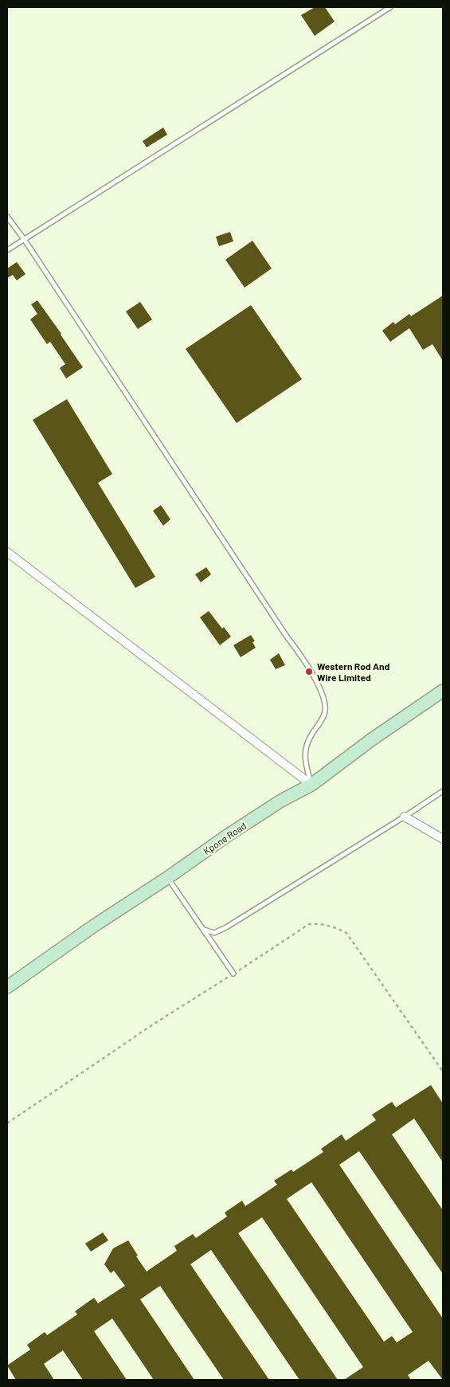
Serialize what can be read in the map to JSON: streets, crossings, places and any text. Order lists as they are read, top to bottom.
{
  "streets": {
    "main road": ["Kpone Road"]
  },
  "places": ["Western Rod And Wire Limited"]
}
